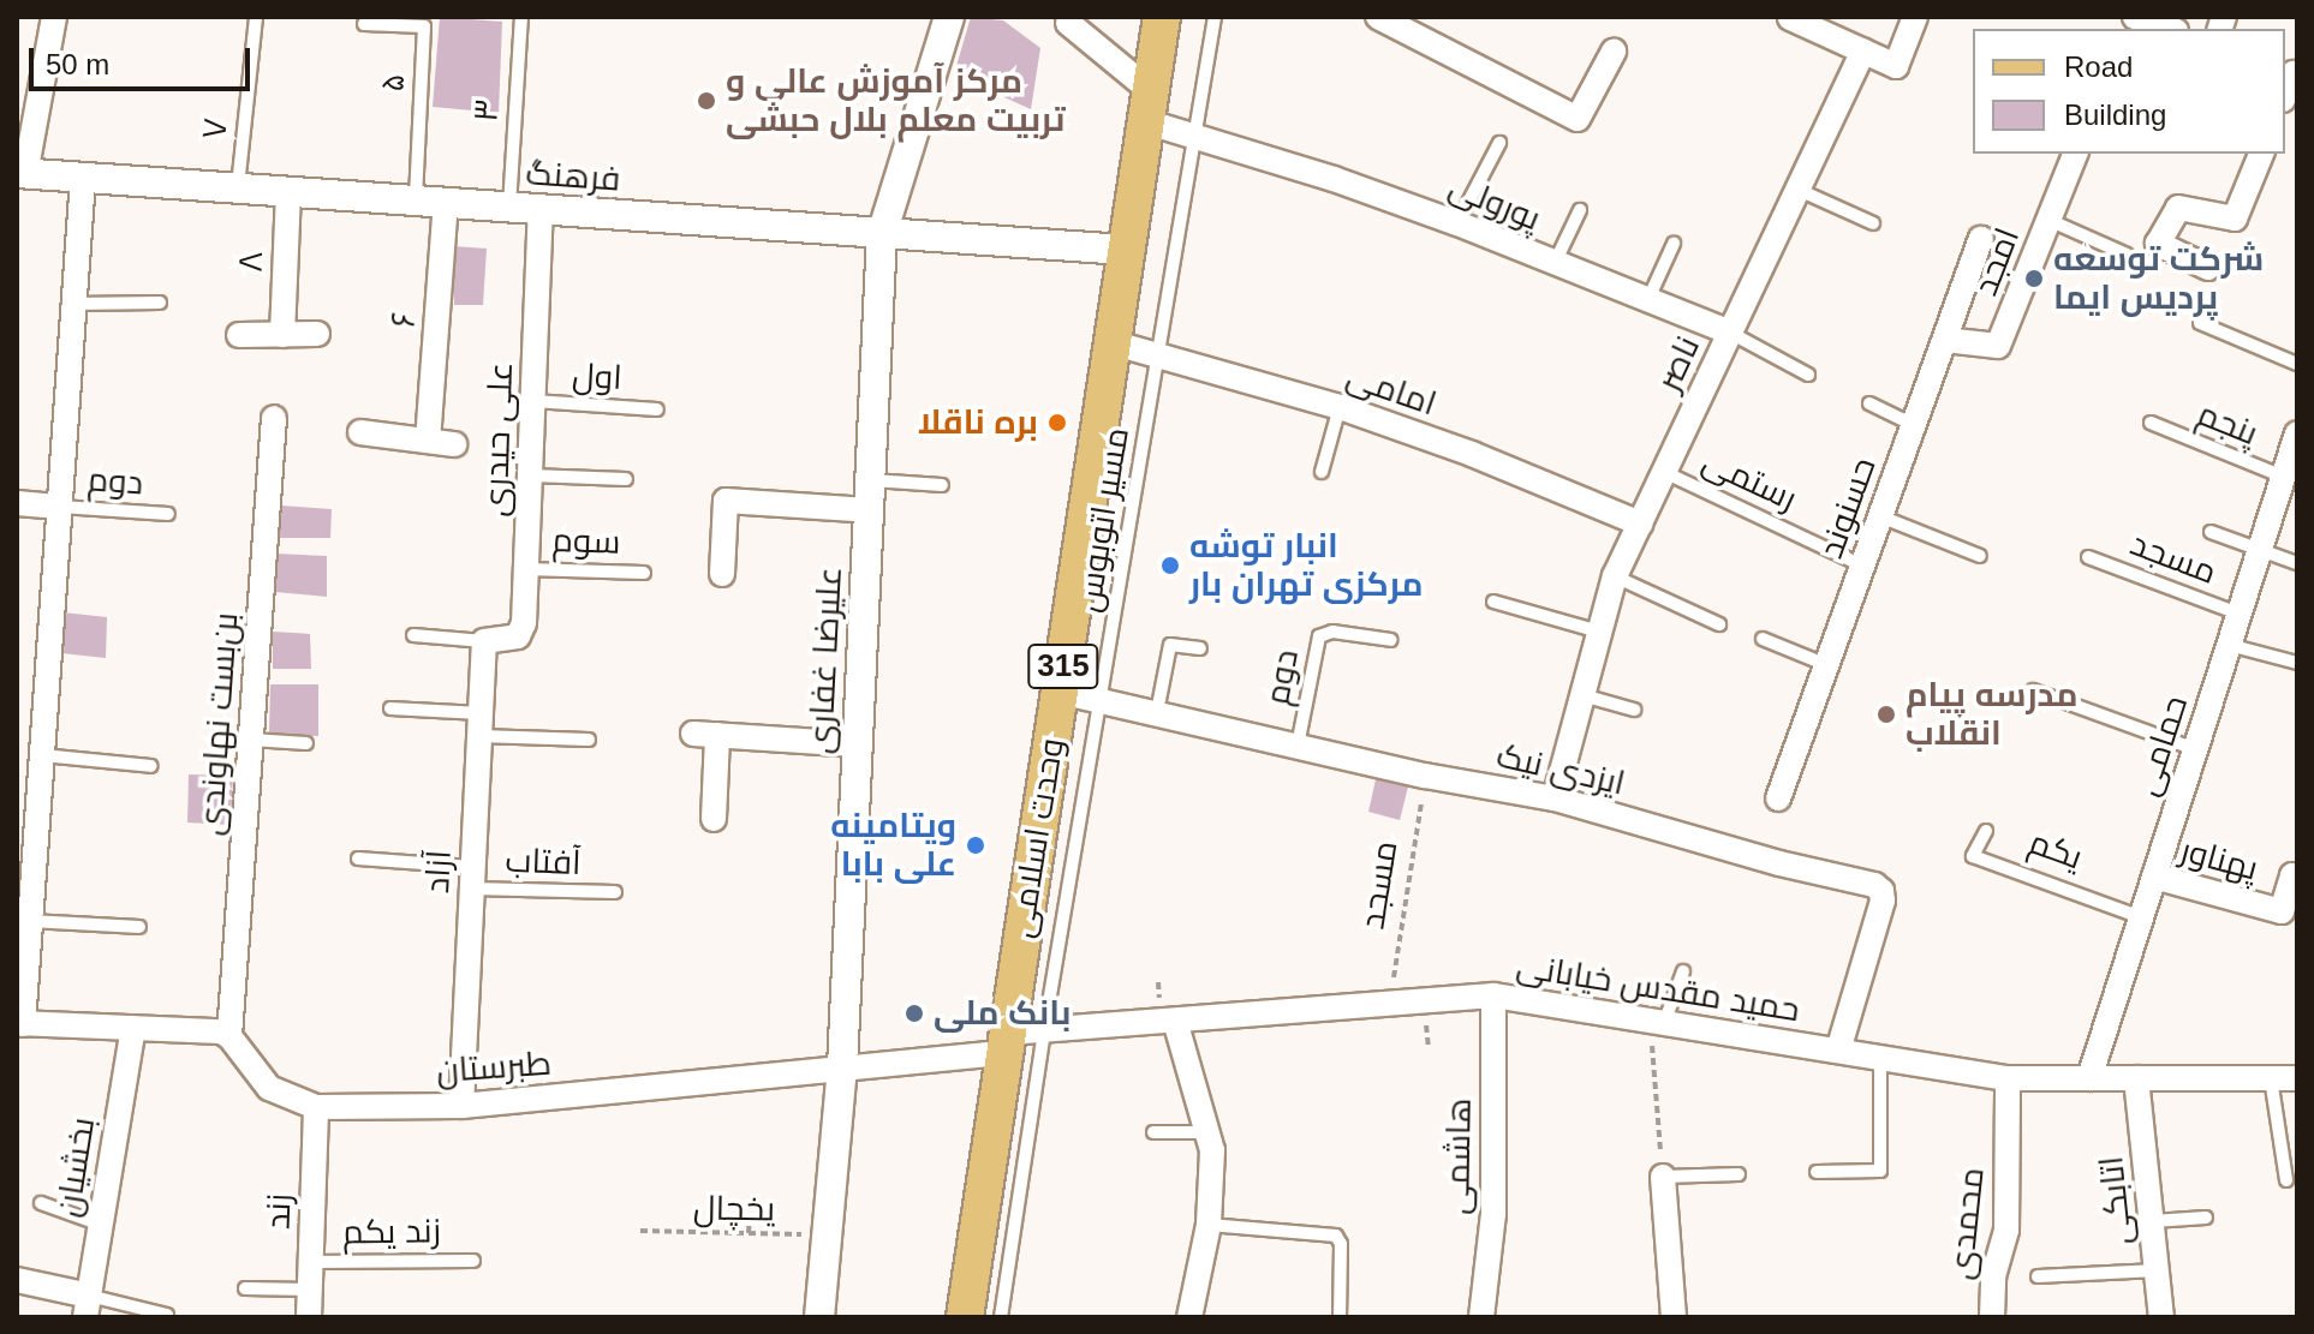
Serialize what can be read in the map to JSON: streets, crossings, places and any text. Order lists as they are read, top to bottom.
{
  "streets": {
    "main road": ["315", "وحدت اسلامی"],
    "street": [
      "فرهنگ",
      "پورولی",
      "۸",
      "امجد",
      "۶",
      "ناصر",
      "امامی",
      "علی حیدری",
      "حسنوند",
      "علیرضا غفاری",
      "بن‌بست نهاوندی",
      "حمامی",
      "ایزدی نیک",
      "پهناور",
      "آزاد",
      "حمید مقدس خیابانی",
      "طبرستان",
      "هاشمی",
      "بخشیان",
      "اتابکی",
      "زند",
      "محمدی"
    ],
    "lane": [
      "۵",
      "۳",
      "۷",
      "اول",
      "پنجم",
      "رستمی",
      "دوم",
      "مسیر اتوبوس",
      "سوم",
      "مسجد",
      "یکم",
      "آفتاب",
      "زند یکم"
    ],
    "path": ["یخچال"]
  },
  "crossings": [
    ["۵", "فرهنگ"],
    ["۳", "فرهنگ"],
    ["۷", "فرهنگ"],
    ["فرهنگ", "۸"],
    ["فرهنگ", "۶"],
    ["فرهنگ", "علی حیدری"],
    ["فرهنگ", "علیرضا غفاری"],
    ["فرهنگ", "وحدت اسلامی"],
    ["پورولی", "ناصر"],
    ["پورولی", "مسیر اتوبوس"],
    ["پورولی", "وحدت اسلامی"],
    ["امجد", "حسنوند"],
    ["ناصر", "امامی"],
    ["ناصر", "رستمی"],
    ["ناصر", "ایزدی نیک"],
    ["اول", "علی حیدری"],
    ["امامی", "مسیر اتوبوس"],
    ["امامی", "وحدت اسلامی"],
    ["پنجم", "حمامی"],
    ["علی حیدری", "سوم"],
    ["علی حیدری", "آزاد"],
    ["رستمی", "حسنوند"],
    ["دوم", "ایزدی نیک"],
    ["مسیر اتوبوس", "ایزدی نیک"],
    ["مسیر اتوبوس", "حمید مقدس خیابانی"],
    ["مسجد", "حمامی"],
    ["مسجد", "ایزدی نیک"],
    ["مسجد", "حمید مقدس خیابانی"],
    ["علیرضا غفاری", "طبرستان"],
    ["علیرضا غفاری", "یخچال"],
    ["بن‌بست نهاوندی", "طبرستان"],
    ["حمامی", "یکم"],
    ["حمامی", "پهناور"],
    ["حمامی", "حمید مقدس خیابانی"],
    ["ایزدی نیک", "وحدت اسلامی"],
    ["ایزدی نیک", "حمید مقدس خیابانی"],
    ["وحدت اسلامی", "حمید مقدس خیابانی"],
    ["وحدت اسلامی", "طبرستان"],
    ["آفتاب", "آزاد"],
    ["آزاد", "طبرستان"],
    ["حمید مقدس خیابانی", "طبرستان"],
    ["حمید مقدس خیابانی", "هاشمی"],
    ["حمید مقدس خیابانی", "اتابکی"],
    ["حمید مقدس خیابانی", "محمدی"],
    ["طبرستان", "زند"],
    ["زند", "زند یکم"]
  ],
  "places": [
    "مرکز آموزش عالی و تربیت معلم بلال حبشی",
    "شرکت توسعه پردیس ایما",
    "بره ناقلا",
    "انبار توشه مرکزی تهران بار",
    "مدرسه پیام انقلاب",
    "ویتامینه علی بابا",
    "بانک ملی"
  ],
  "legend": ["Road", "Building"],
  "scale_bar": "50 m"
}
